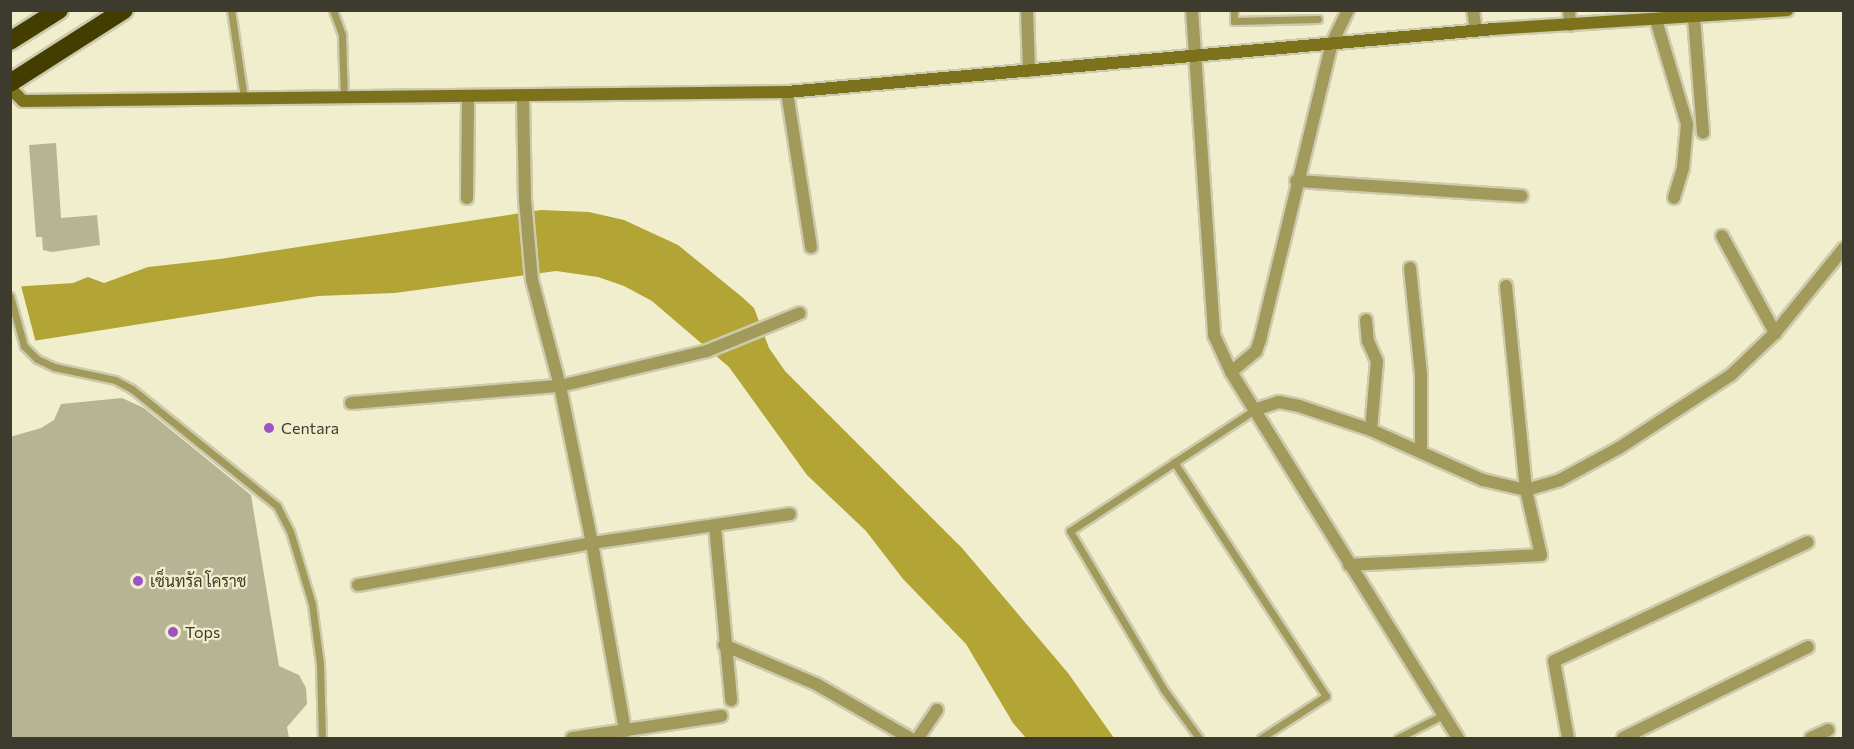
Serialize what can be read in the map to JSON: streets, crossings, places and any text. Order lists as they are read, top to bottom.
{
  "places": ["Centara", "เซ็นทรัล โคราช", "Tops"]
}
